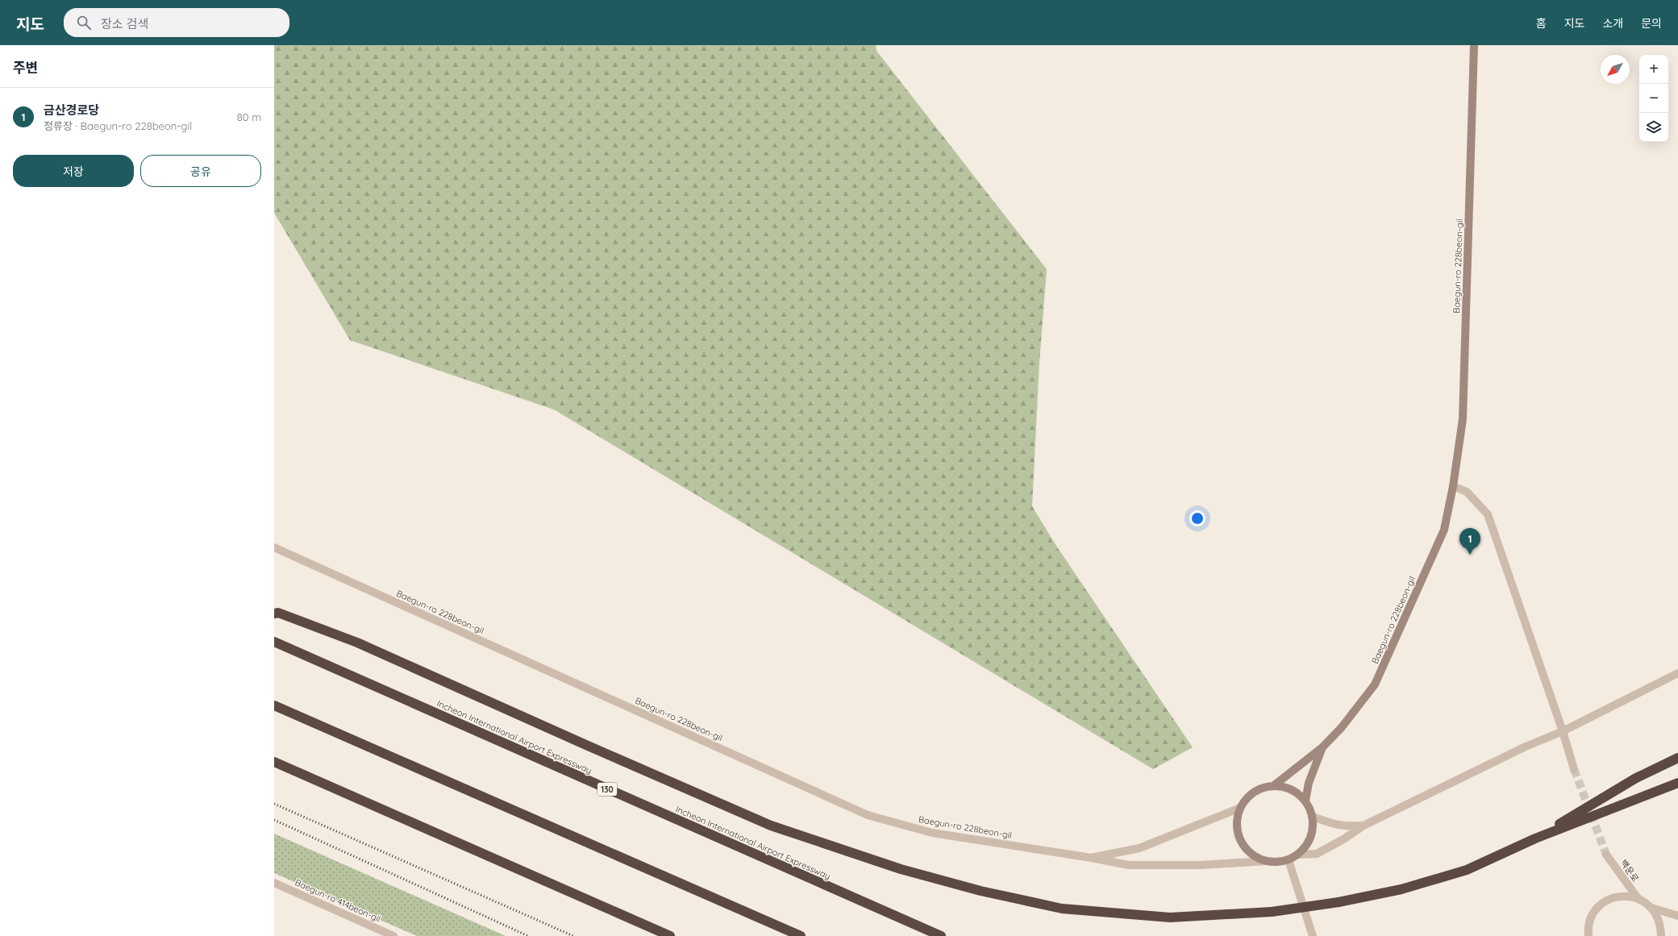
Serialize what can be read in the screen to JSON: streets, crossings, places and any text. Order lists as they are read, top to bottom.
{
  "streets": {
    "highway": ["Incheon International Airport Expressway", "130"],
    "street": ["Baegun-ro 228beon-gil", "백운로", "Baegun-ro 414beon-gil"]
  },
  "north": "bottom left",
  "page": {
    "header": "지도",
    "search": "장소 검색",
    "nav": [
      "홈",
      "지도",
      "소개",
      "문의"
    ],
    "heading": "주변",
    "map_buttons": ["+", "−"],
    "list": [
      {
        "mark": "1",
        "name": "금산경로당",
        "note": "정류장 · Baegun-ro 228beon-gil",
        "value": "80 m"
      }
    ],
    "buttons": ["저장", "공유"],
    "pins": "1"
  }
}
